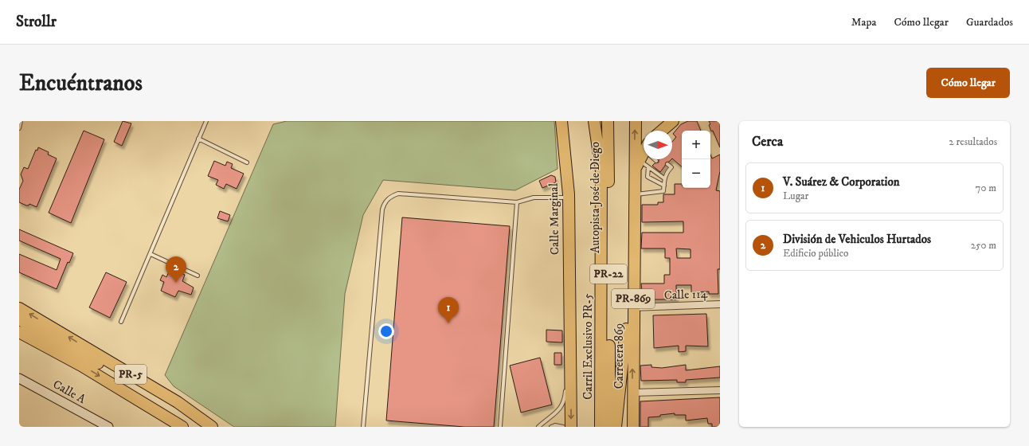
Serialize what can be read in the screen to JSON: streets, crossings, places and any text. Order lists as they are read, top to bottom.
{
  "streets": {
    "highway": [
      "Autopista José de Diego",
      "Calle Marginal",
      "PR-22",
      "PR-869",
      "Carril Exclusivo PR-5",
      "Carretera 869",
      "PR-5"
    ],
    "street": ["Calle 114", "Calle A"]
  },
  "crossings": [
    ["Calle 114", "Carretera 869"],
    ["PR-869", "Carretera 869"]
  ],
  "north": "right",
  "page": {
    "header": "Strollr",
    "nav": ["Mapa", "Cómo llegar", "Guardados"],
    "buttons": "Cómo llegar",
    "title": "Encuéntranos",
    "heading": ["Cerca", "2 resultados"],
    "map_buttons": ["+", "−"],
    "list": [
      {
        "mark": "1",
        "name": "V. Suárez & Corporation",
        "note": "Lugar",
        "value": "70 m"
      },
      {
        "mark": "2",
        "name": "División de Vehiculos Hurtados",
        "note": "Edificio público",
        "value": "250 m"
      }
    ],
    "pins": ["2", "1"]
  }
}
